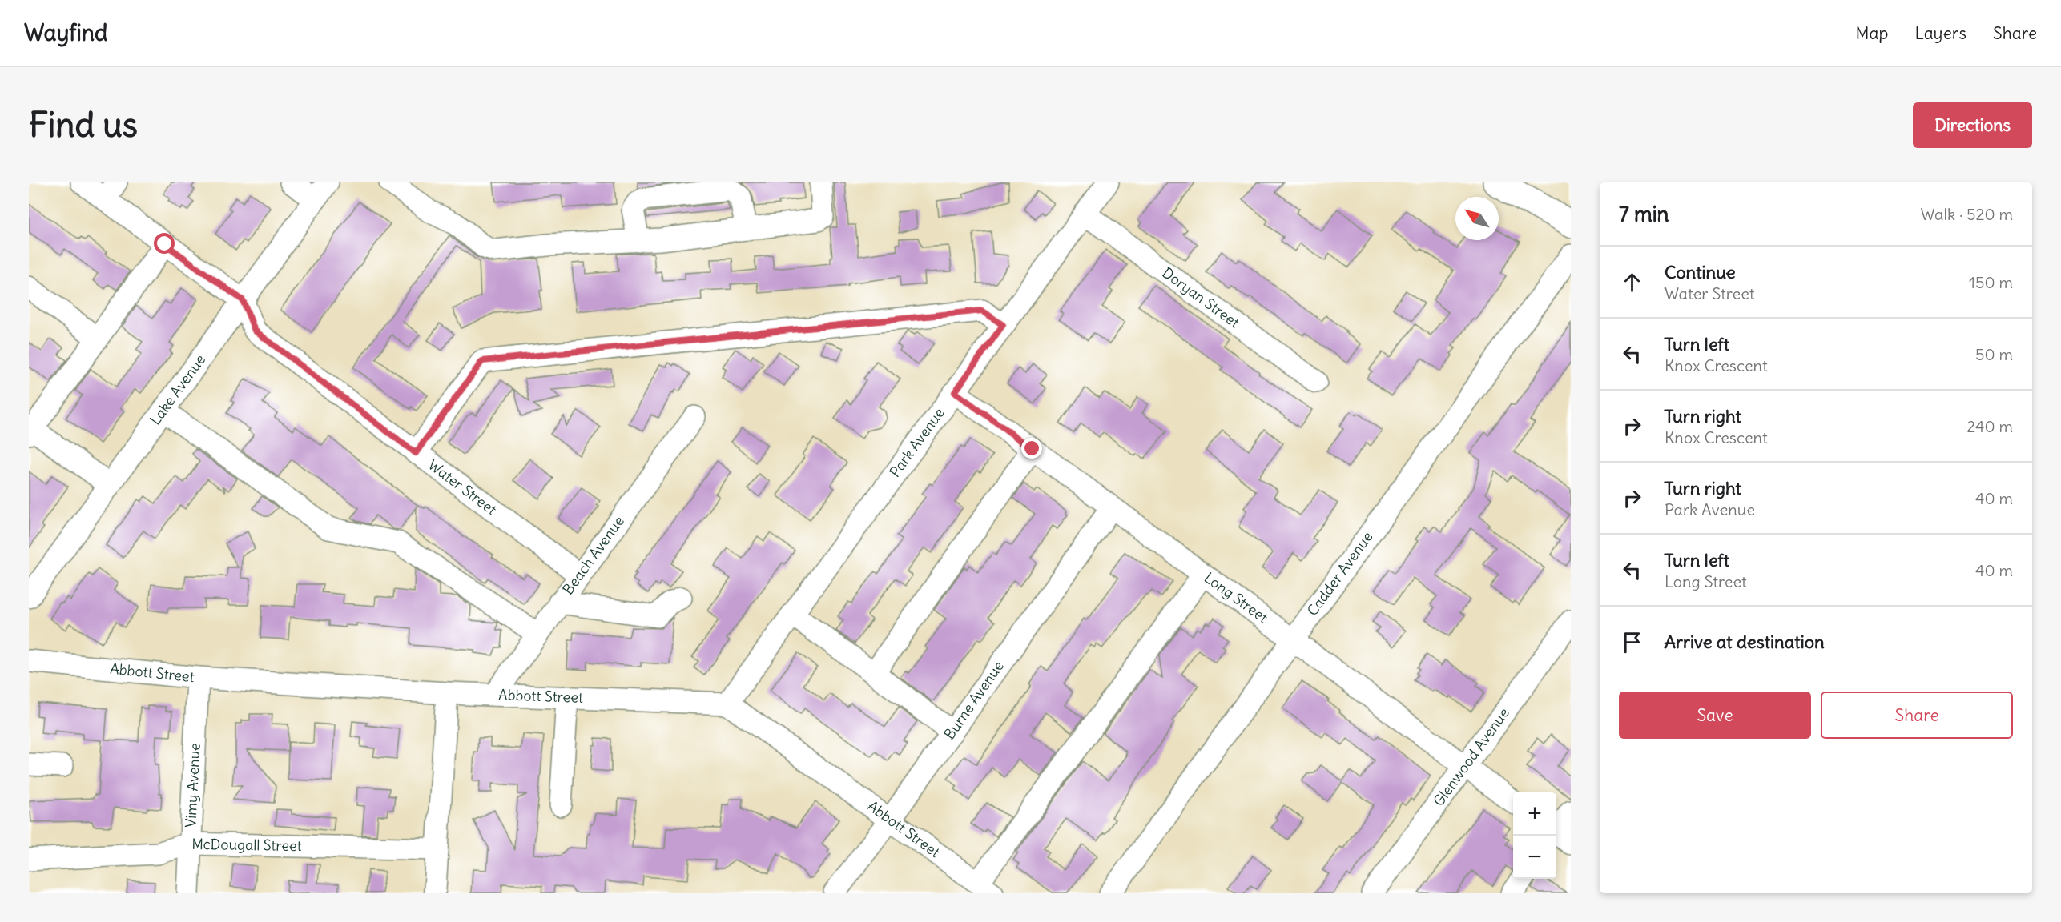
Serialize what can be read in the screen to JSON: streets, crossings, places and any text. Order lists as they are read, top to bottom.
{
  "streets": {
    "street": [
      "Doryan Street",
      "Lake Avenue",
      "Park Avenue",
      "Water Street",
      "Beach Avenue",
      "Cadder Avenue",
      "Long Street",
      "Abbott Street",
      "Burne Avenue",
      "Glenwood Avenue",
      "Vimy Avenue",
      "McDougall Street"
    ]
  },
  "crossings": [
    ["Doryan Street", "Park Avenue"],
    ["Lake Avenue", "Water Street"],
    ["Park Avenue", "Long Street"],
    ["Park Avenue", "Abbott Street"],
    ["Water Street", "Beach Avenue"],
    ["Beach Avenue", "Abbott Street"],
    ["Cadder Avenue", "Long Street"],
    ["Long Street", "Burne Avenue"],
    ["Long Street", "Glenwood Avenue"],
    ["Abbott Street", "Burne Avenue"],
    ["Abbott Street", "Vimy Avenue"],
    ["Vimy Avenue", "McDougall Street"]
  ],
  "north": "top left",
  "page": {
    "header": "Wayfind",
    "nav": ["Map", "Layers", "Share"],
    "buttons": [
      "Directions",
      ["Save", "Share"]
    ],
    "title": "Find us",
    "heading": ["7 min", "Walk · 520 m"],
    "list": [
      ["Continue", "Water Street", "150 m"],
      ["Turn left", "Knox Crescent", "50 m"],
      ["Turn right", "Knox Crescent", "240 m"],
      ["Turn right", "Park Avenue", "40 m"],
      ["Turn left", "Long Street", "40 m"],
      "Arrive at destination"
    ],
    "map_buttons": ["+", "−"]
  }
}
